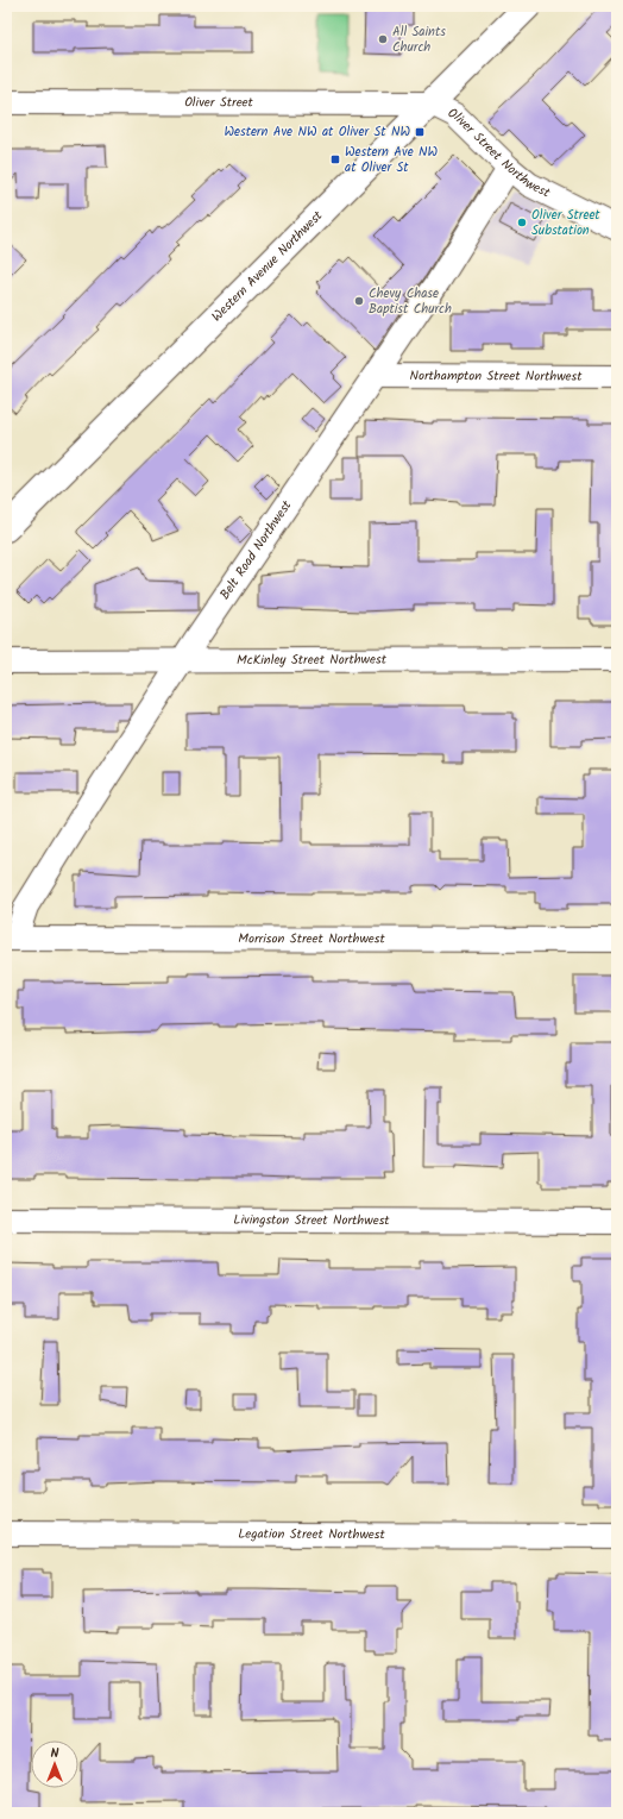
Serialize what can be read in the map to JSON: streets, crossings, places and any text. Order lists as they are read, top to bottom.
{
  "streets": {
    "main road": ["Western Avenue Northwest"],
    "street": [
      "Oliver Street",
      "Oliver Street Northwest",
      "Northampton Street Northwest",
      "Belt Road Northwest",
      "McKinley Street Northwest",
      "Morrison Street Northwest",
      "Livingston Street Northwest",
      "Legation Street Northwest"
    ]
  },
  "crossings": [
    ["Oliver Street", "Oliver Street Northwest"],
    ["Oliver Street", "Western Avenue Northwest"],
    ["Oliver Street Northwest", "Western Avenue Northwest"],
    ["Oliver Street Northwest", "Belt Road Northwest"],
    ["Northampton Street Northwest", "Belt Road Northwest"],
    ["Belt Road Northwest", "McKinley Street Northwest"],
    ["Belt Road Northwest", "Morrison Street Northwest"]
  ],
  "places": {
    "other": ["All Saints Church", "Oliver Street Substation", "Chevy Chase Baptist Church"],
    "transit": ["Western Ave NW at Oliver St NW", "Western Ave NW at Oliver St"]
  },
  "north": "top"
}
